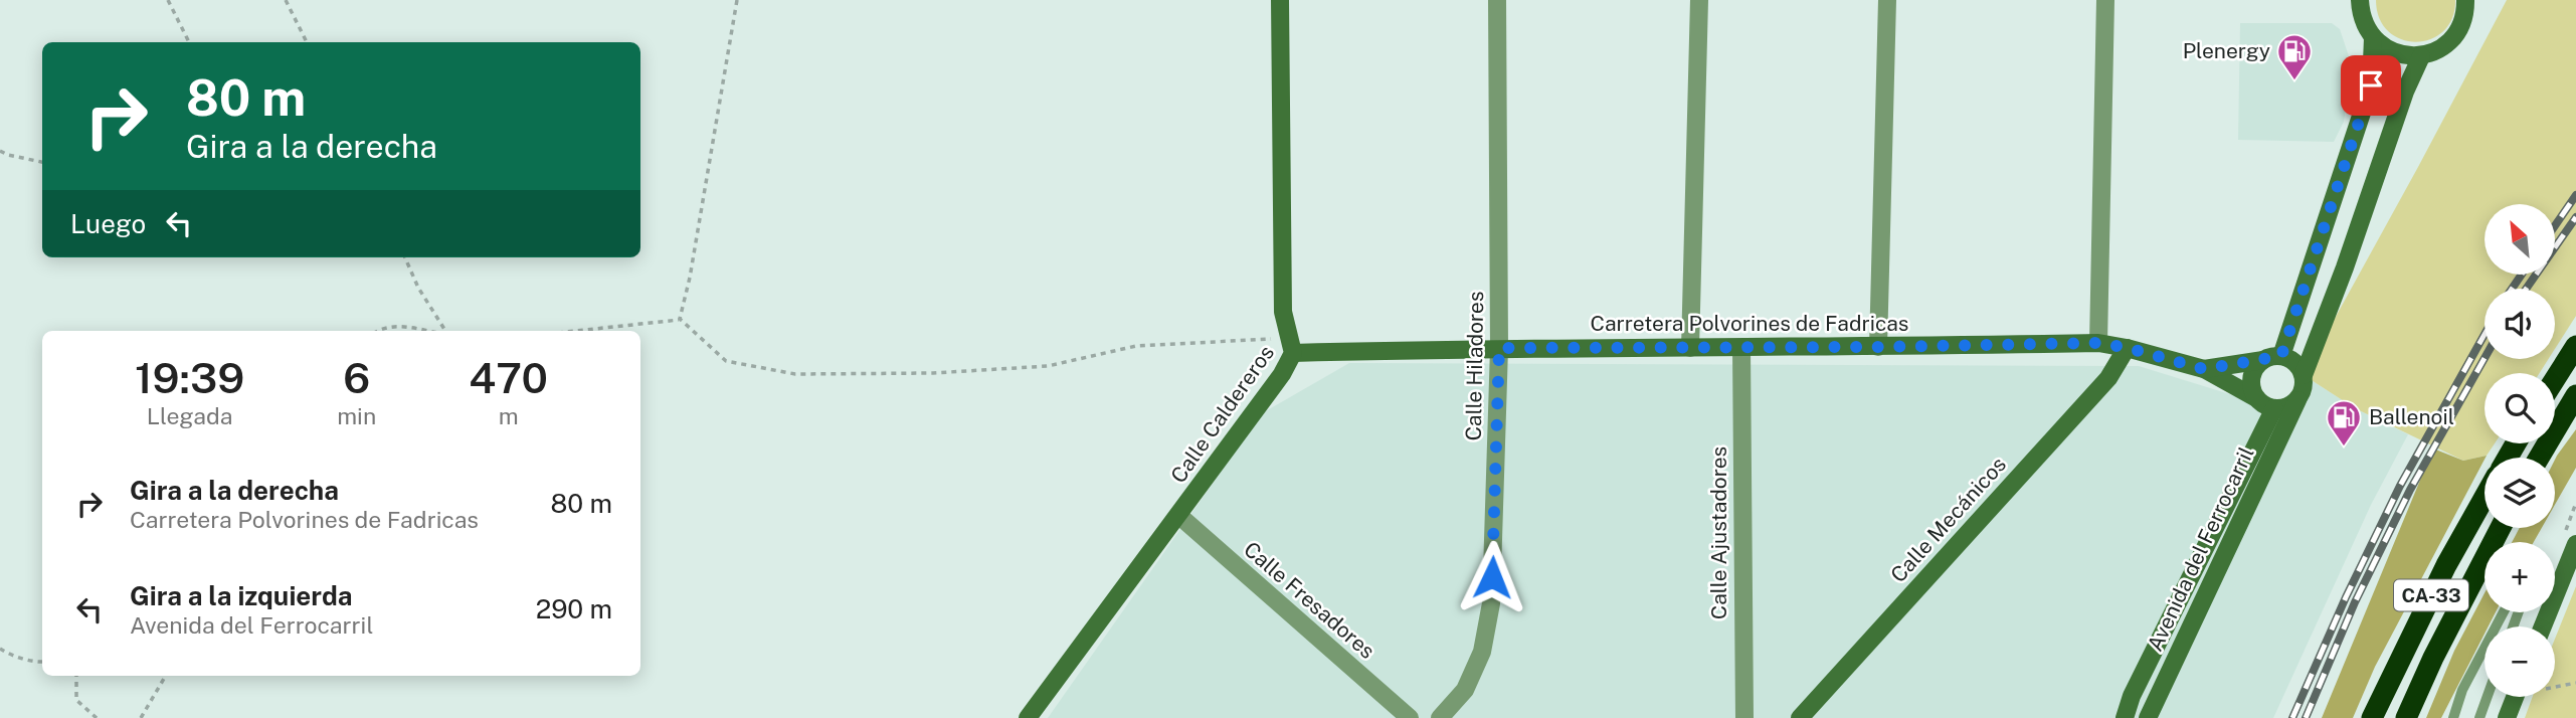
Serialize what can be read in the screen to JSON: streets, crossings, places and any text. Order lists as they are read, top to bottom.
{
  "streets": {
    "highway": ["CA-33"],
    "street": [
      "Carretera Polvorines de Fadricas",
      "Calle Hiladores",
      "Calle Caldereros",
      "Calle Mecánicos",
      "Calle Ajustadores",
      "Avenida del Ferrocarril",
      "Calle Fresadores"
    ]
  },
  "crossings": [
    ["Carretera Polvorines de Fadricas", "Calle Hiladores"],
    ["Carretera Polvorines de Fadricas", "Calle Caldereros"],
    ["Carretera Polvorines de Fadricas", "Calle Mecánicos"],
    ["Carretera Polvorines de Fadricas", "Calle Ajustadores"],
    ["Carretera Polvorines de Fadricas", "Avenida del Ferrocarril"],
    ["Calle Caldereros", "Calle Fresadores"]
  ],
  "places": {
    "fuel station": ["Plenergy", "Ballenoil"]
  },
  "north": "top left",
  "page": {
    "turn": ["80 m", "Gira a la derecha"],
    "then": "Luego",
    "map_buttons": ["+", "−"],
    "eta": [
      "19:39",
      "Llegada",
      "6",
      "min",
      "470",
      "m"
    ],
    "list": [
      {
        "name": "Gira a la derecha",
        "note": "Carretera Polvorines de Fadricas",
        "value": "80 m"
      },
      {
        "name": "Gira a la izquierda",
        "note": "Avenida del Ferrocarril",
        "value": "290 m"
      }
    ]
  }
}
